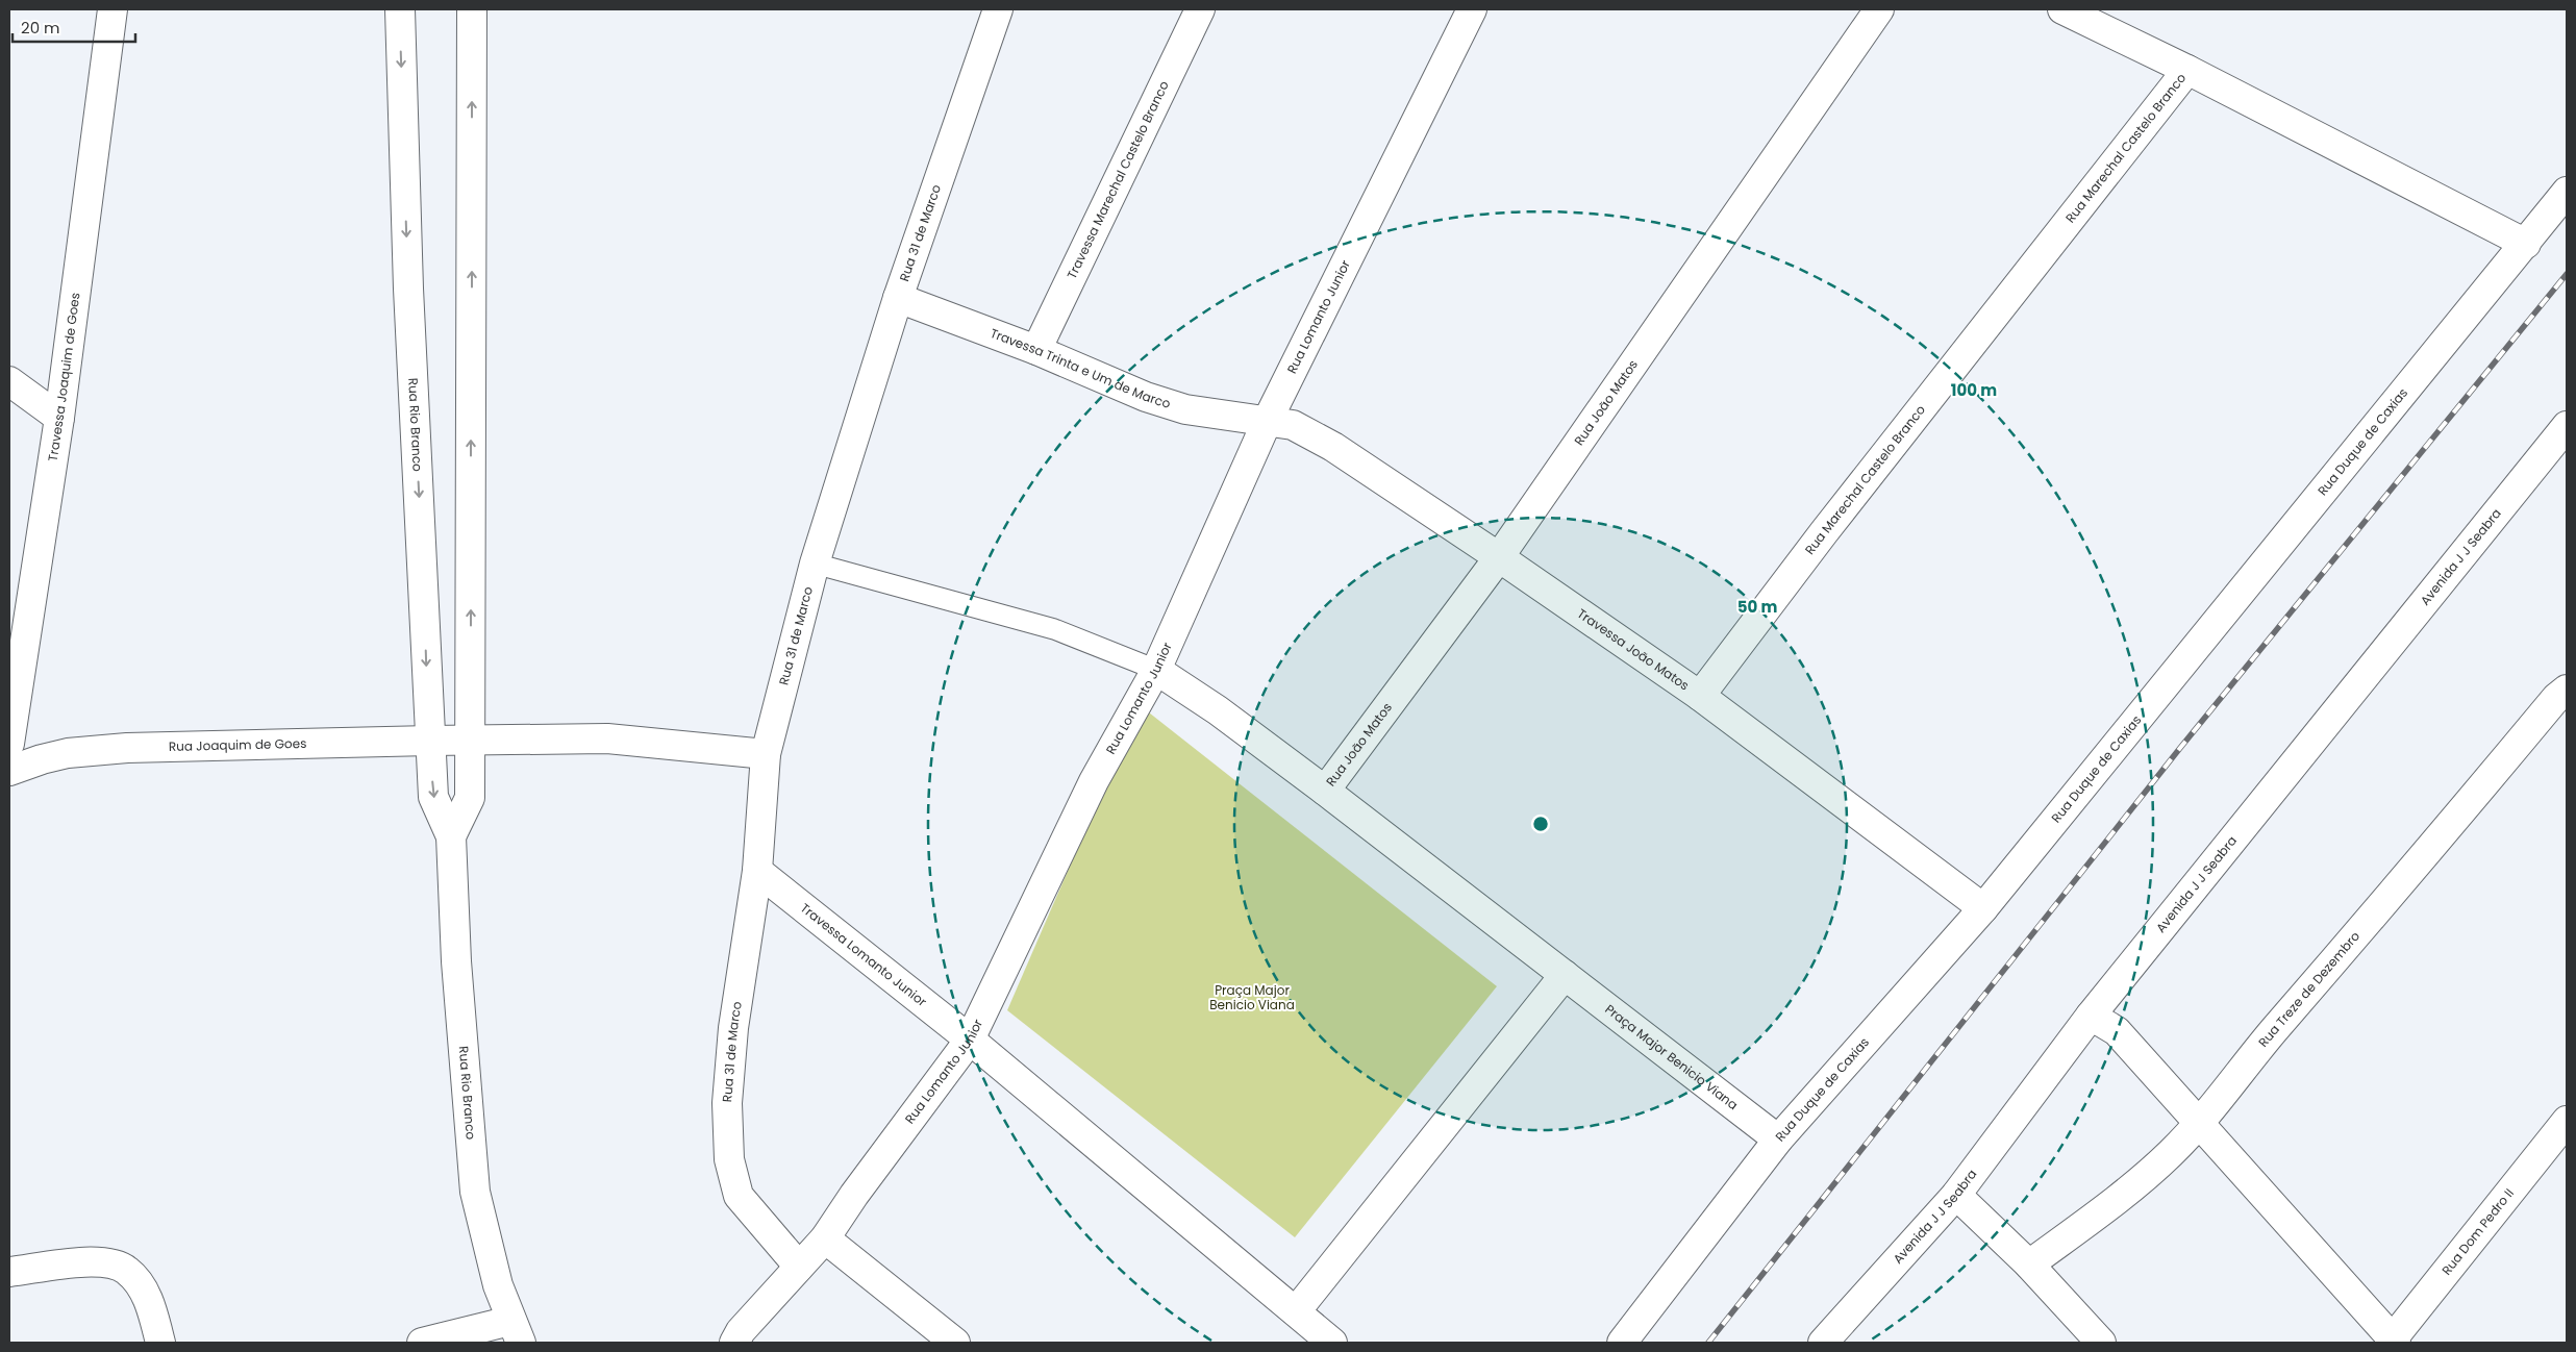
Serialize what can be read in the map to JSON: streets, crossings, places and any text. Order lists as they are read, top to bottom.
{
  "streets": {
    "street": [
      "Rua Marechal Castelo Branco",
      "Travessa Marechal Castelo Branco",
      "Rua 31 de Marco",
      "Rua Lomanto Junior",
      "Travessa Trinta e Um de Marco",
      "Travessa Joaquim de Goes",
      "Rua João Matos",
      "Rua Rio Branco",
      "Rua Duque de Caxias",
      "Avenida J J Seabra",
      "Travessa João Matos",
      "Rua Joaquim de Goes",
      "Travessa Lomanto Junior",
      "Rua Treze de Dezembro",
      "Praça Major Benicio Viana",
      "Rua Dom Pedro II"
    ]
  },
  "crossings": [
    ["Rua Marechal Castelo Branco", "Rua Duque de Caxias"],
    ["Rua Marechal Castelo Branco", "Travessa João Matos"],
    ["Travessa Marechal Castelo Branco", "Travessa Trinta e Um de Marco"],
    ["Rua 31 de Marco", "Rua Lomanto Junior"],
    ["Rua 31 de Marco", "Travessa Trinta e Um de Marco"],
    ["Rua 31 de Marco", "Rua Joaquim de Goes"],
    ["Rua 31 de Marco", "Travessa Lomanto Junior"],
    ["Rua Lomanto Junior", "Travessa Trinta e Um de Marco"],
    ["Rua Lomanto Junior", "Travessa João Matos"],
    ["Rua Lomanto Junior", "Travessa Lomanto Junior"],
    ["Rua Lomanto Junior", "Praça Major Benicio Viana"],
    ["Travessa Trinta e Um de Marco", "Travessa João Matos"],
    ["Rua João Matos", "Travessa João Matos"],
    ["Rua João Matos", "Praça Major Benicio Viana"],
    ["Rua Rio Branco", "Rua Joaquim de Goes"],
    ["Rua Duque de Caxias", "Travessa João Matos"],
    ["Rua Duque de Caxias", "Praça Major Benicio Viana"]
  ],
  "parks": ["Praça Major Benicio Viana"],
  "scale_bar": "20 m",
  "rings": ["100 m", "50 m"]
}
